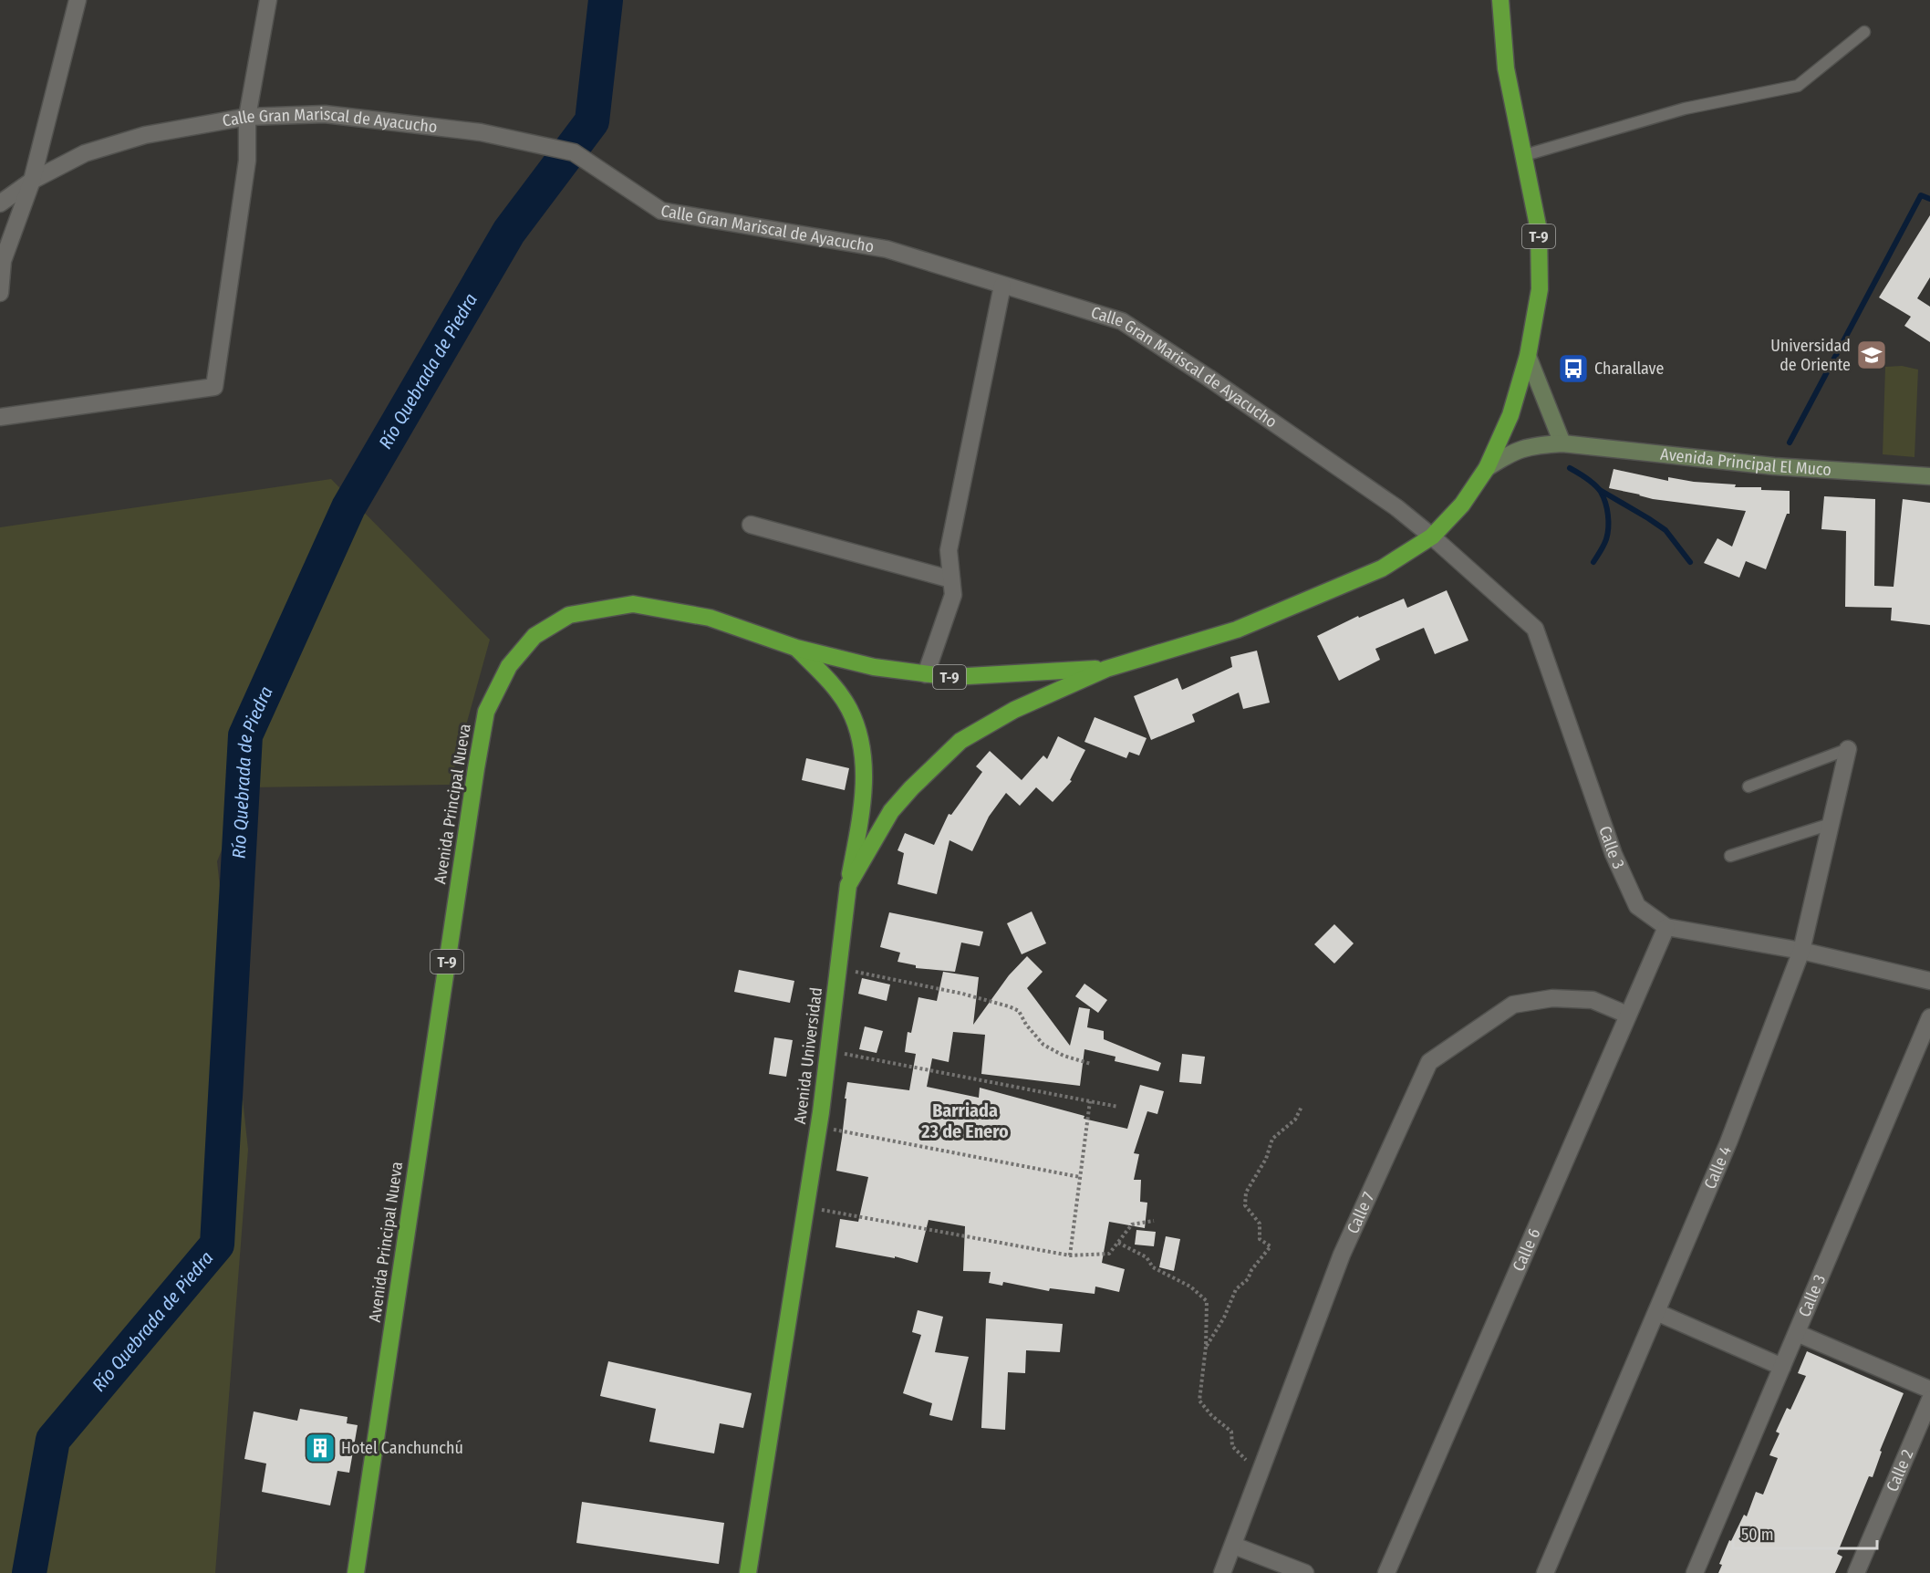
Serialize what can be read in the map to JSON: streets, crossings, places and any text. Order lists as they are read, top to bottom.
{
  "streets": {
    "highway": ["T-9", "Avenida Principal Nueva", "Avenida Universidad"],
    "street": [
      "Calle Gran Mariscal de Ayacucho",
      "Avenida Principal El Muco",
      "Calle 3",
      "Calle 4",
      "Calle 7",
      "Calle 6",
      "Calle 2"
    ]
  },
  "crossings": [
    ["Calle Gran Mariscal de Ayacucho", "T-9"],
    ["Calle Gran Mariscal de Ayacucho", "Calle 3"],
    ["T-9", "Avenida Principal El Muco"],
    ["T-9", "Avenida Principal Nueva"],
    ["T-9", "Calle 3"],
    ["T-9", "Avenida Universidad"],
    ["Avenida Principal Nueva", "Avenida Universidad"],
    ["Calle 3", "Calle 4"],
    ["Calle 3", "Calle 6"],
    ["Calle 7", "Calle 6"]
  ],
  "districts": ["Barriada 23 de Enero"],
  "water": ["Río Quebrada de Piedra"],
  "places": {
    "school or university": ["Universidad de Oriente"],
    "bus stop": ["Charallave"],
    "building": ["Hotel Canchunchú"]
  },
  "scale_bar": "50 m"
}
